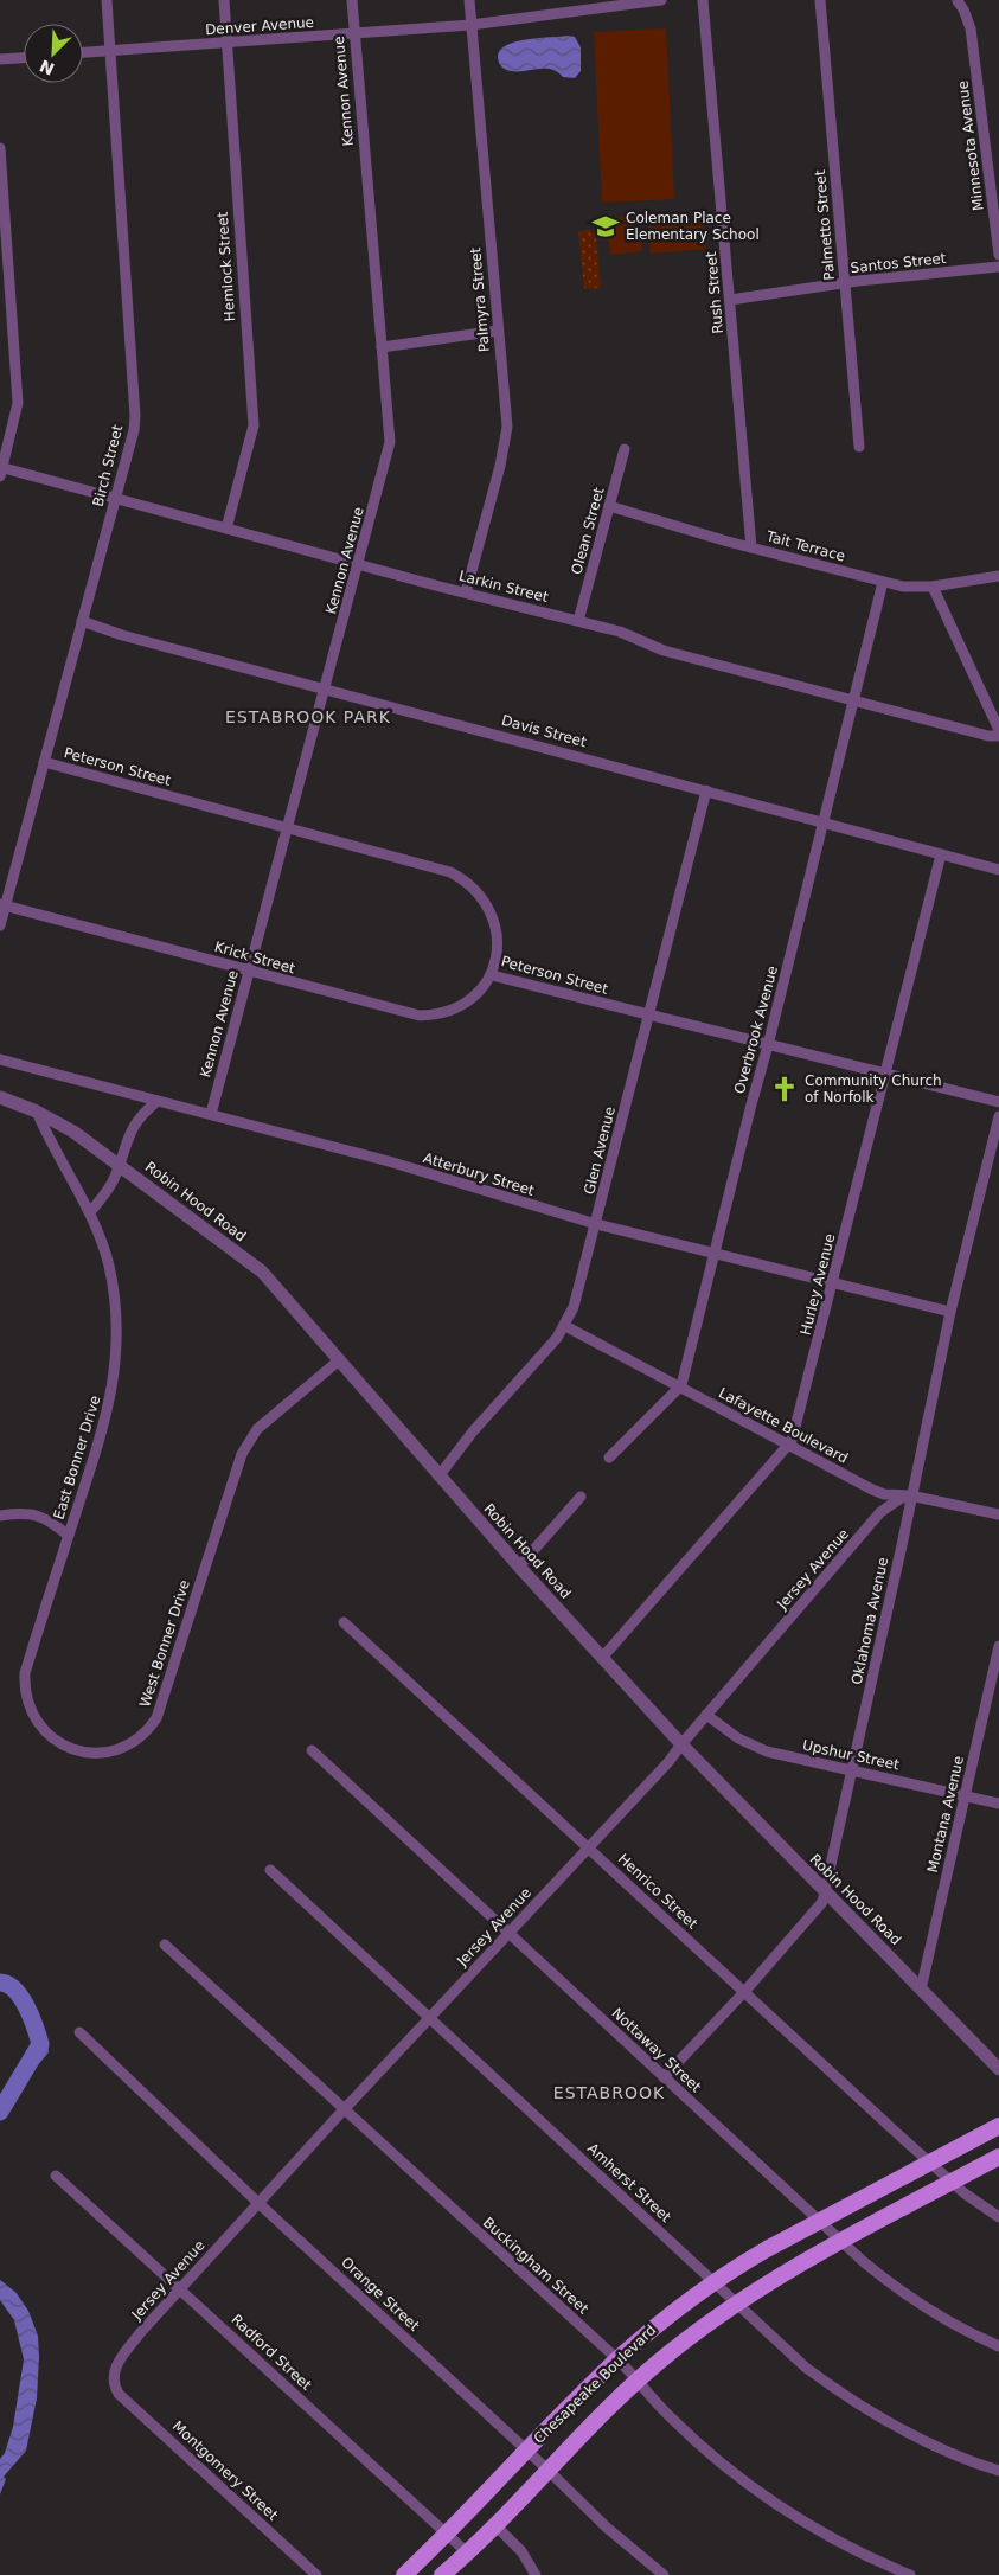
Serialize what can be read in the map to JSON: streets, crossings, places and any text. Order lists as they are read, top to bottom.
{
  "streets": {
    "main road": ["Chesapeake Boulevard"],
    "street": [
      "Denver Avenue",
      "Kennon Avenue",
      "Minnesota Avenue",
      "Palmetto Street",
      "Santos Street",
      "Hemlock Street",
      "Rush Street",
      "Palmyra Street",
      "Birch Street",
      "Olean Street",
      "Tait Terrace",
      "Larkin Street",
      "Davis Street",
      "Peterson Street",
      "Krick Street",
      "Overbrook Avenue",
      "Glen Avenue",
      "Atterbury Street",
      "Robin Hood Road",
      "Hurley Avenue",
      "Lafayette Boulevard",
      "East Bonner Drive",
      "Jersey Avenue",
      "Oklahoma Avenue",
      "West Bonner Drive",
      "Upshur Street",
      "Montana Avenue",
      "Henrico Street",
      "Nottaway Street",
      "Amherst Street",
      "Buckingham Street",
      "Orange Street",
      "Radford Street",
      "Montgomery Street"
    ]
  },
  "crossings": [
    ["Denver Avenue", "Kennon Avenue"],
    ["Denver Avenue", "Hemlock Street"],
    ["Denver Avenue", "Palmyra Street"],
    ["Denver Avenue", "Birch Street"],
    ["Kennon Avenue", "Larkin Street"],
    ["Kennon Avenue", "Davis Street"],
    ["Kennon Avenue", "Peterson Street"],
    ["Kennon Avenue", "Krick Street"],
    ["Kennon Avenue", "Atterbury Street"],
    ["Palmetto Street", "Santos Street"],
    ["Santos Street", "Rush Street"],
    ["Hemlock Street", "Larkin Street"],
    ["Rush Street", "Tait Terrace"],
    ["Palmyra Street", "Larkin Street"],
    ["Birch Street", "Larkin Street"],
    ["Birch Street", "Davis Street"],
    ["Birch Street", "Peterson Street"],
    ["Birch Street", "Krick Street"],
    ["Olean Street", "Tait Terrace"],
    ["Olean Street", "Larkin Street"],
    ["Tait Terrace", "Overbrook Avenue"],
    ["Larkin Street", "Overbrook Avenue"],
    ["Davis Street", "Overbrook Avenue"],
    ["Davis Street", "Glen Avenue"],
    ["Davis Street", "Hurley Avenue"],
    ["Peterson Street", "Krick Street"],
    ["Peterson Street", "Overbrook Avenue"],
    ["Peterson Street", "Glen Avenue"],
    ["Peterson Street", "Hurley Avenue"],
    ["Overbrook Avenue", "Atterbury Street"],
    ["Overbrook Avenue", "Lafayette Boulevard"],
    ["Glen Avenue", "Atterbury Street"],
    ["Glen Avenue", "Robin Hood Road"],
    ["Glen Avenue", "Lafayette Boulevard"],
    ["Atterbury Street", "Hurley Avenue"],
    ["Atterbury Street", "Oklahoma Avenue"],
    ["Robin Hood Road", "Hurley Avenue"],
    ["Robin Hood Road", "East Bonner Drive"],
    ["Robin Hood Road", "Jersey Avenue"],
    ["Robin Hood Road", "Oklahoma Avenue"],
    ["Robin Hood Road", "West Bonner Drive"],
    ["Robin Hood Road", "Montana Avenue"],
    ["Hurley Avenue", "Lafayette Boulevard"],
    ["Lafayette Boulevard", "Jersey Avenue"],
    ["Lafayette Boulevard", "Oklahoma Avenue"],
    ["East Bonner Drive", "West Bonner Drive"],
    ["Jersey Avenue", "Oklahoma Avenue"],
    ["Jersey Avenue", "Upshur Street"],
    ["Jersey Avenue", "Henrico Street"],
    ["Jersey Avenue", "Nottaway Street"],
    ["Jersey Avenue", "Amherst Street"],
    ["Jersey Avenue", "Buckingham Street"],
    ["Jersey Avenue", "Orange Street"],
    ["Jersey Avenue", "Radford Street"],
    ["Jersey Avenue", "Montgomery Street"],
    ["Oklahoma Avenue", "Upshur Street"],
    ["Oklahoma Avenue", "Henrico Street"],
    ["Oklahoma Avenue", "Nottaway Street"],
    ["Upshur Street", "Montana Avenue"],
    ["Henrico Street", "Chesapeake Boulevard"],
    ["Nottaway Street", "Chesapeake Boulevard"],
    ["Amherst Street", "Chesapeake Boulevard"],
    ["Buckingham Street", "Chesapeake Boulevard"],
    ["Orange Street", "Chesapeake Boulevard"],
    ["Radford Street", "Chesapeake Boulevard"]
  ],
  "districts": ["ESTABROOK PARK", "ESTABROOK"],
  "places": {
    "school or university": ["Coleman Place Elementary School"],
    "church": ["Community Church of Norfolk"]
  },
  "north": "bottom left"
}
